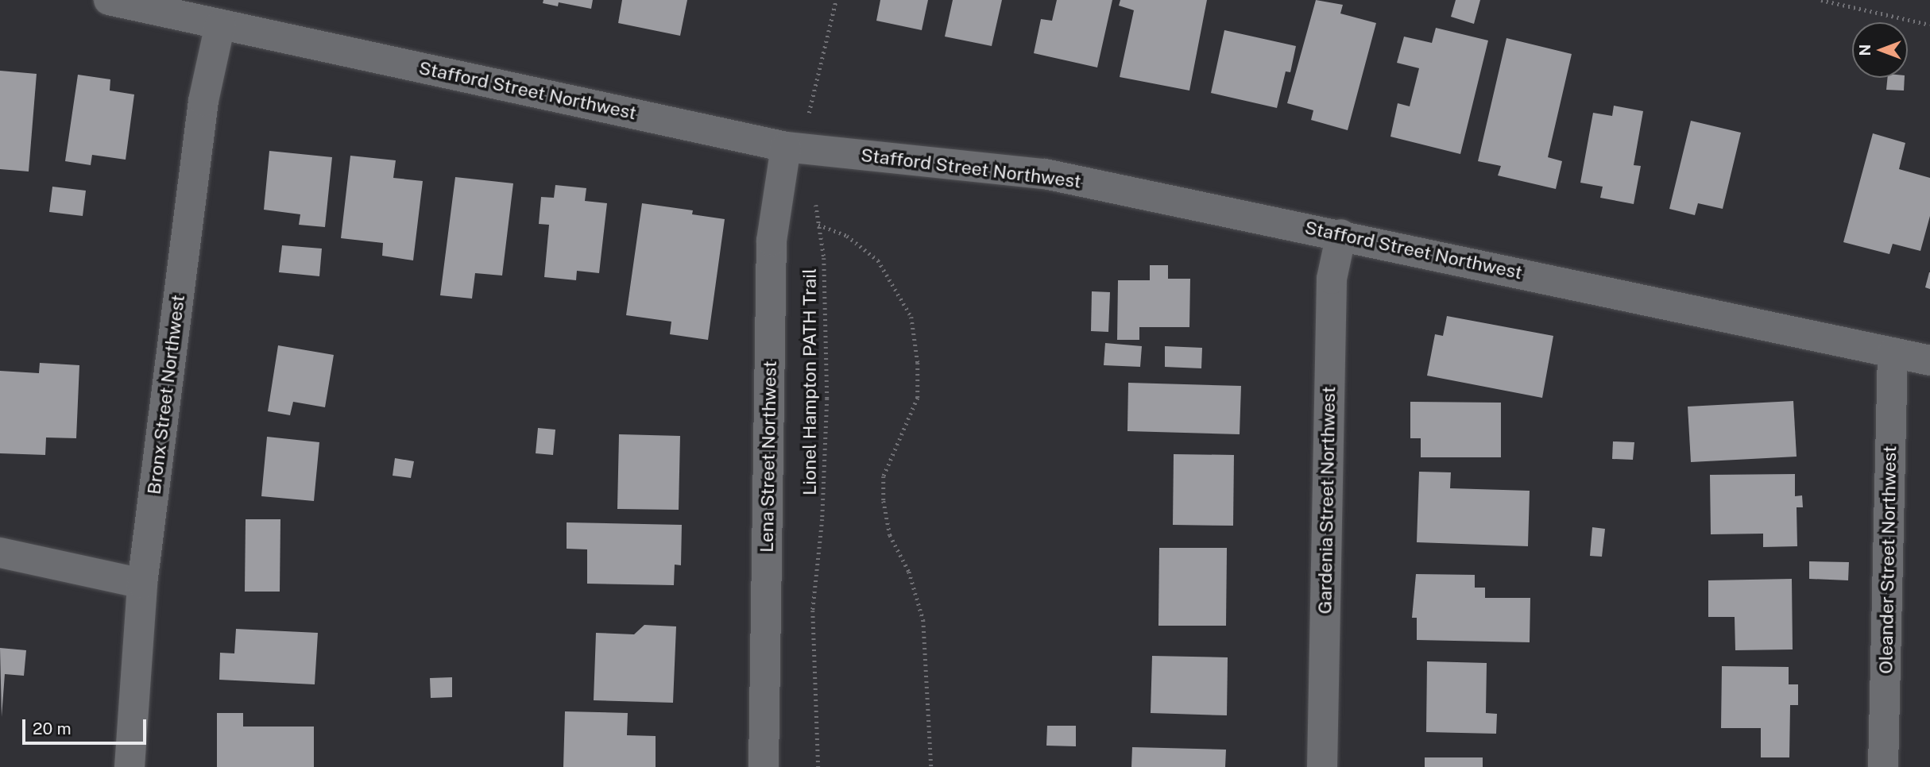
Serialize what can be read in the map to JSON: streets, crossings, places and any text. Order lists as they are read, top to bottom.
{
  "streets": {
    "street": [
      "Stafford Street Northwest",
      "Bronx Street Northwest",
      "Lena Street Northwest",
      "Gardenia Street Northwest",
      "Oleander Street Northwest"
    ],
    "path": ["Lionel Hampton PATH Trail"]
  },
  "crossings": [
    ["Stafford Street Northwest", "Lionel Hampton PATH Trail"],
    ["Stafford Street Northwest", "Bronx Street Northwest"],
    ["Stafford Street Northwest", "Lena Street Northwest"],
    ["Stafford Street Northwest", "Gardenia Street Northwest"],
    ["Stafford Street Northwest", "Oleander Street Northwest"],
    ["Lionel Hampton PATH Trail", "Lena Street Northwest"]
  ],
  "scale_bar": "20 m",
  "north": "left"
}
